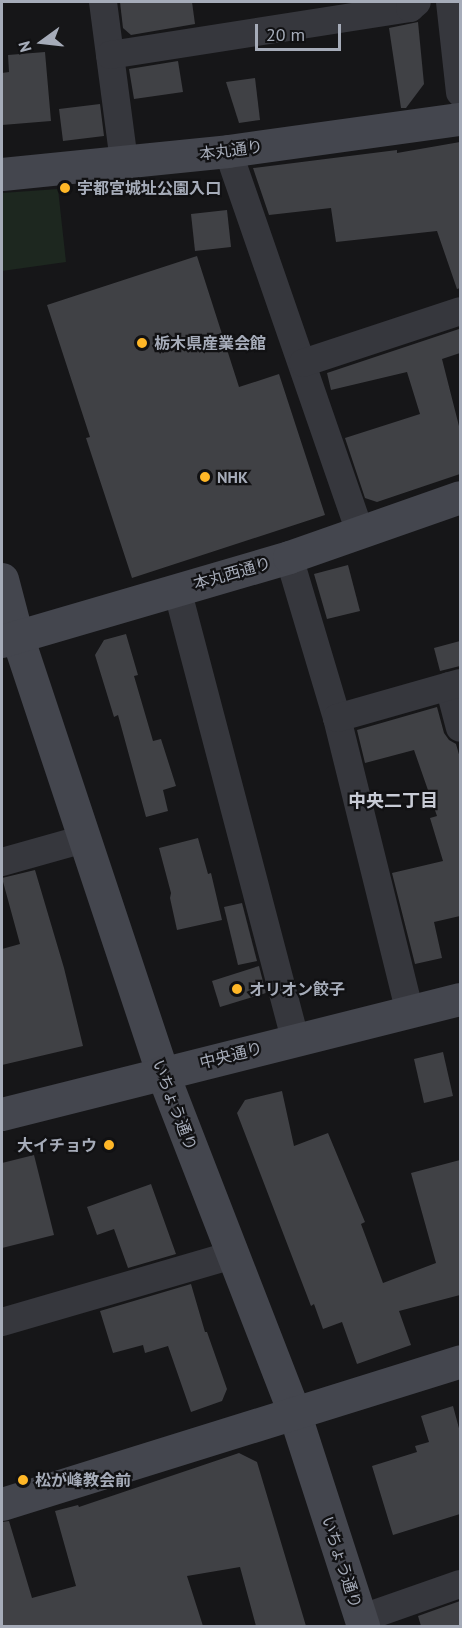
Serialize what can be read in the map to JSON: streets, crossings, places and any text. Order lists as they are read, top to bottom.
{
  "streets": {
    "street": [
      "本丸通り",
      "本丸西通り",
      "中央通り",
      "いちょう通り"
    ]
  },
  "crossings": [
    ["本丸西通り", "いちょう通り"],
    ["中央通り", "いちょう通り"]
  ],
  "districts": ["中央二丁目"],
  "places": [
    "宇都宮城址公園入口",
    "栃木県産業会館",
    "NHK",
    "オリオン餃子",
    "大イチョウ",
    "松が峰教会前"
  ],
  "scale_bar": "20 m",
  "north": "left"
}
